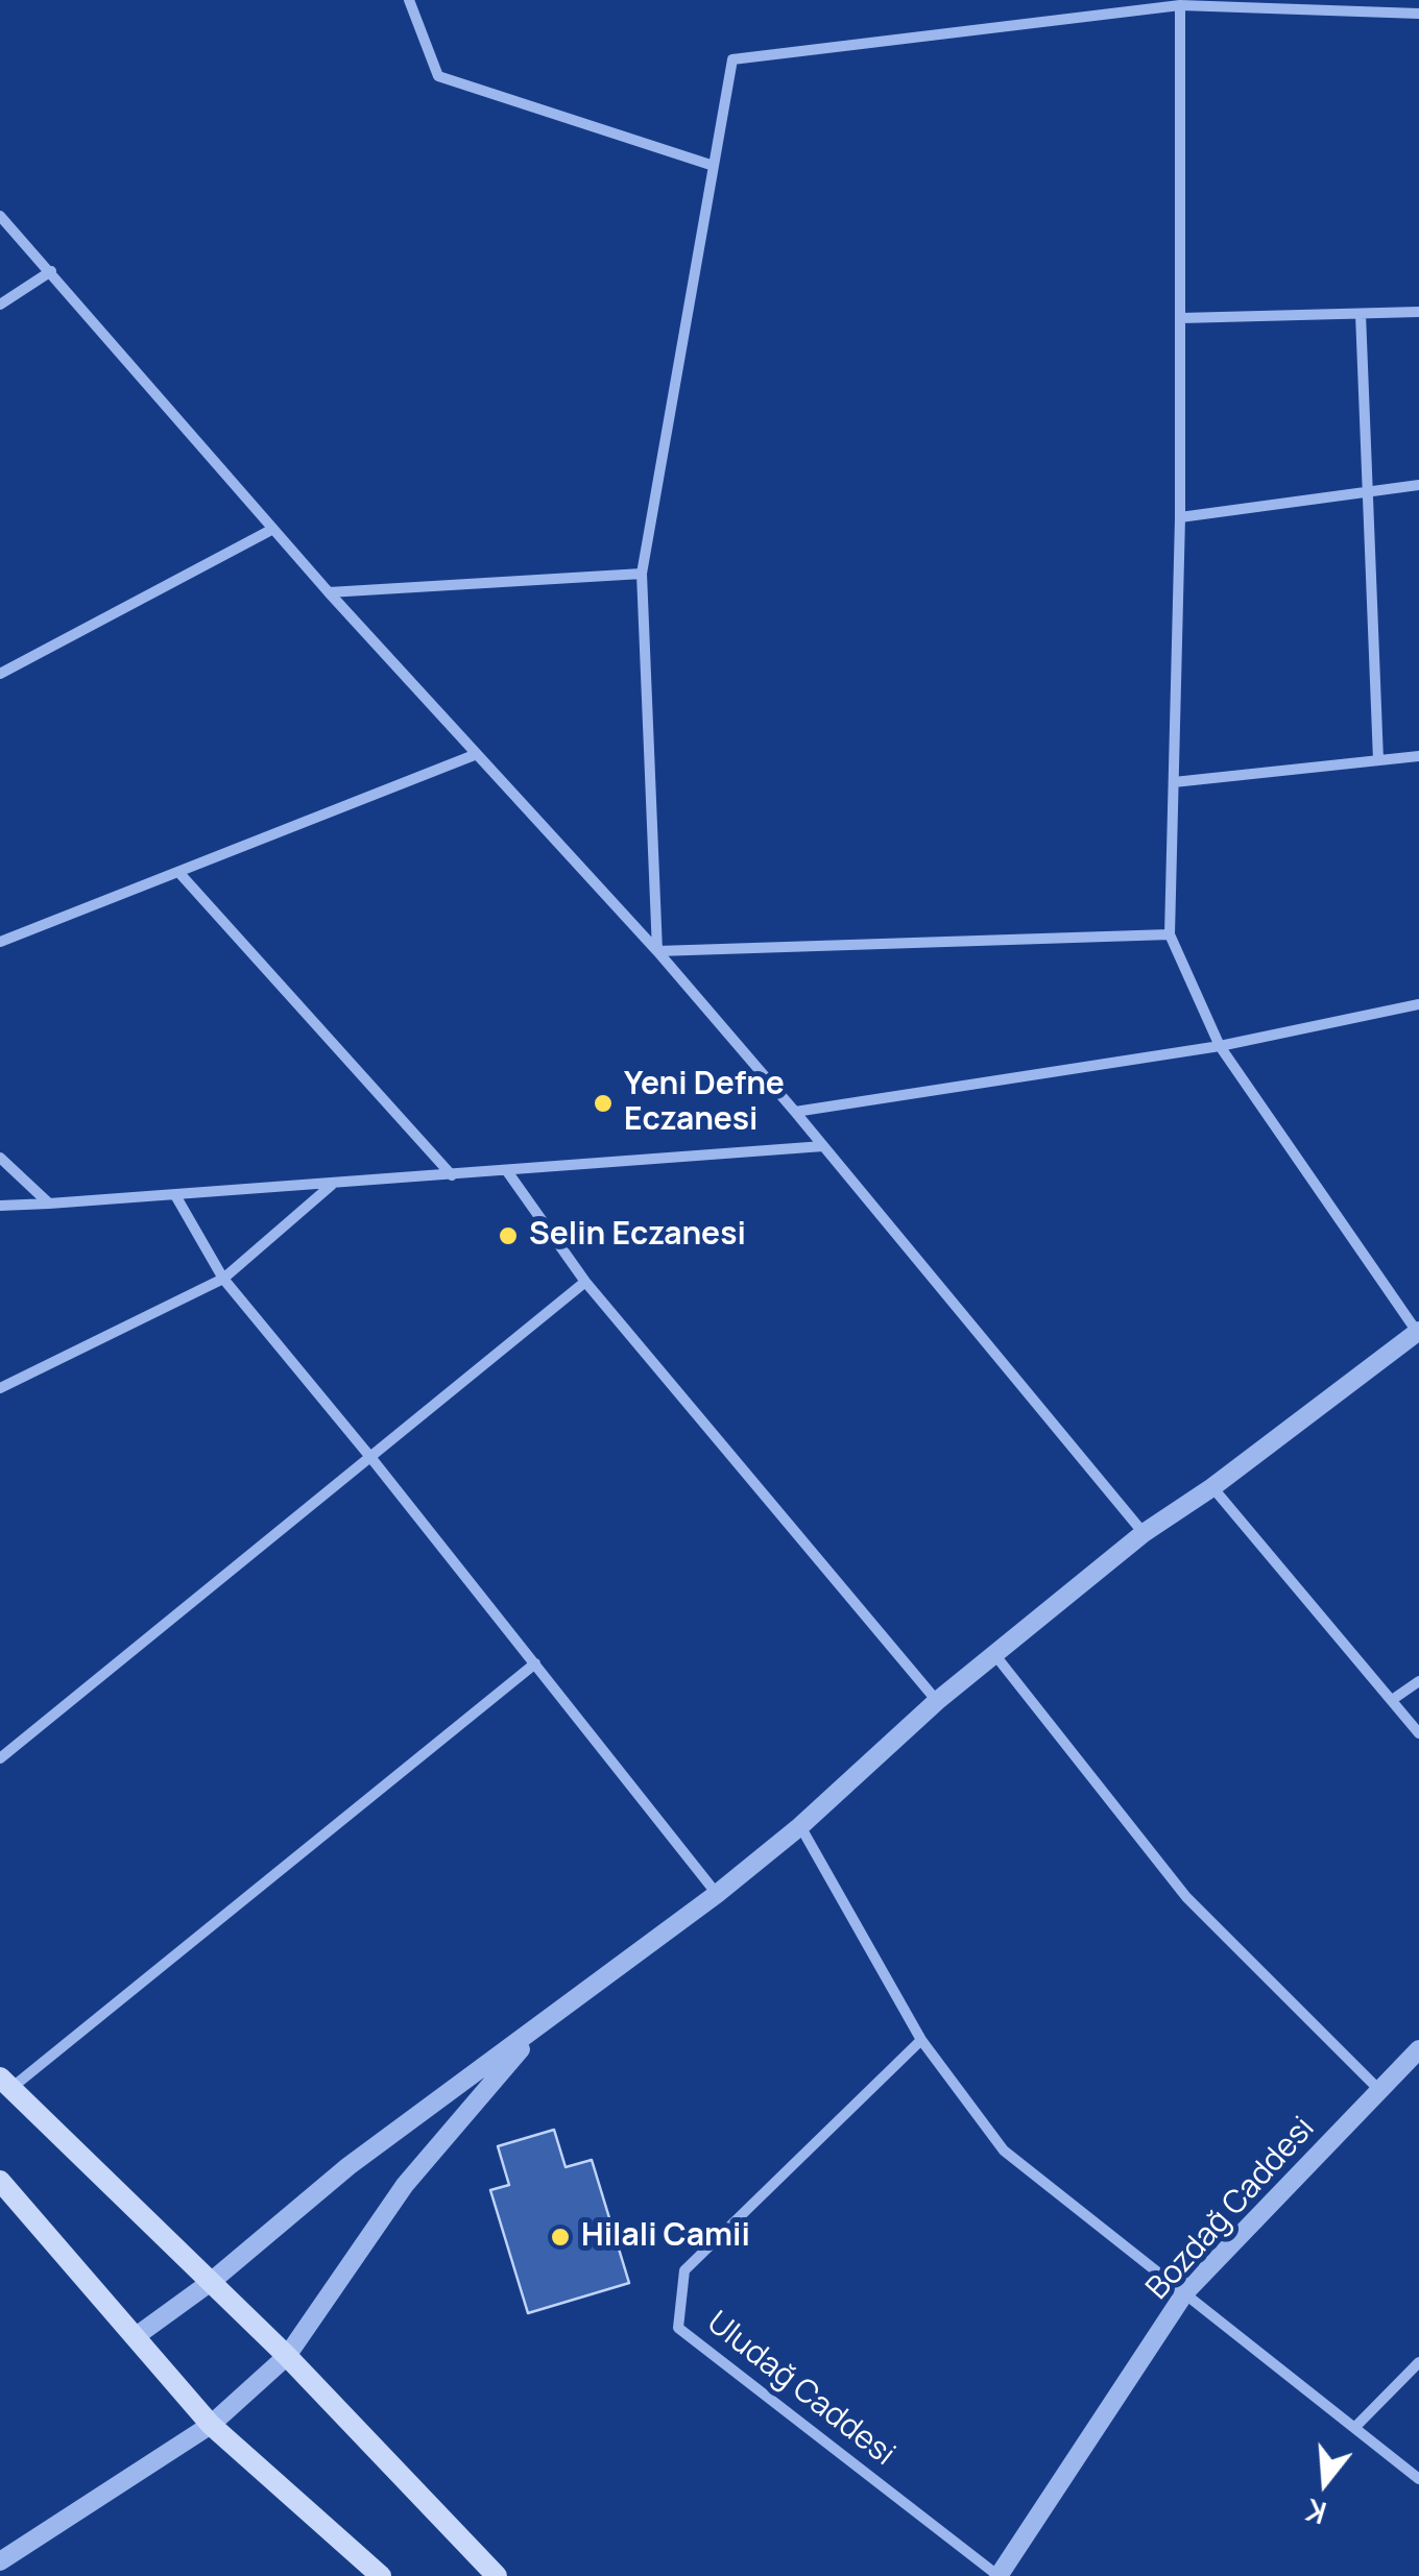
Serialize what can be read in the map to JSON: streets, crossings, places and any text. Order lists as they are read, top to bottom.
{
  "streets": {
    "street": ["Bozdağ Caddesi", "Uludağ Caddesi"]
  },
  "crossings": [
    ["Bozdağ Caddesi", "Uludağ Caddesi"]
  ],
  "places": ["Yeni Defne Eczanesi", "Selin Eczanesi", "Hilali Camii"],
  "north": "bottom"
}
